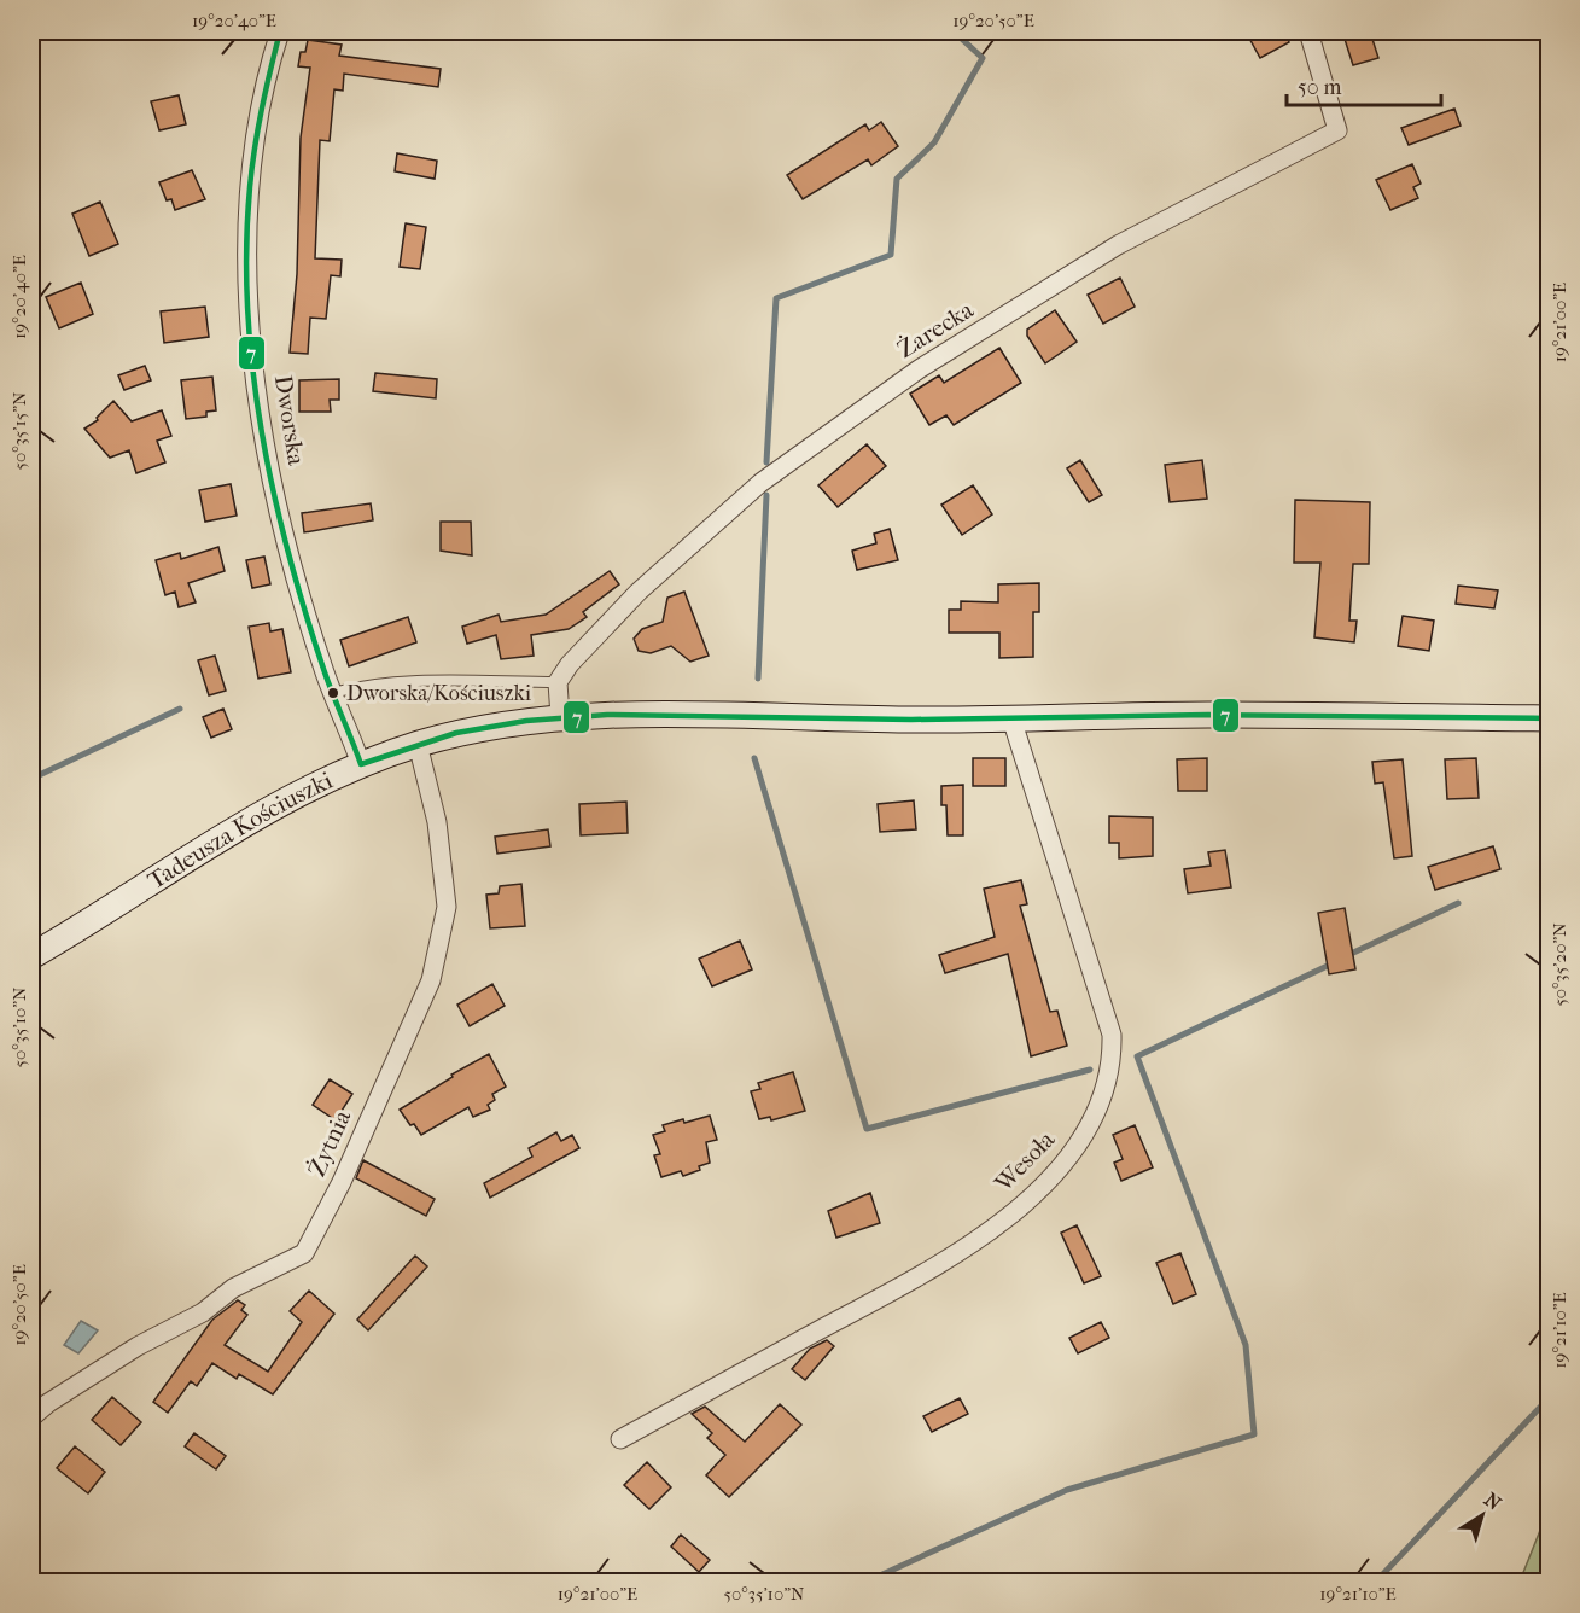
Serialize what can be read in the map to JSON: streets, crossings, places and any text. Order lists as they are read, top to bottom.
{
  "streets": {
    "main road": ["Tadeusza Kościuszki"],
    "street": [
      "Żarecka",
      "Dworska",
      "Żytnia",
      "Wesoła"
    ]
  },
  "crossings": [
    ["Dworska", "Tadeusza Kościuszki"],
    ["Tadeusza Kościuszki", "Żytnia"],
    ["Tadeusza Kościuszki", "Wesoła"]
  ],
  "places": ["Dworska/Kościuszki"],
  "lines": ["transit line 7"],
  "scale_bar": "50 m",
  "north": "top right",
  "coordinates": [
    "19°20'40\"E",
    "19°20'50\"E",
    "19°21'00\"E",
    "50°35'15\"N",
    "50°35'20\"N",
    "50°35'10\"N",
    "19°21'10\"E"
  ]
}
